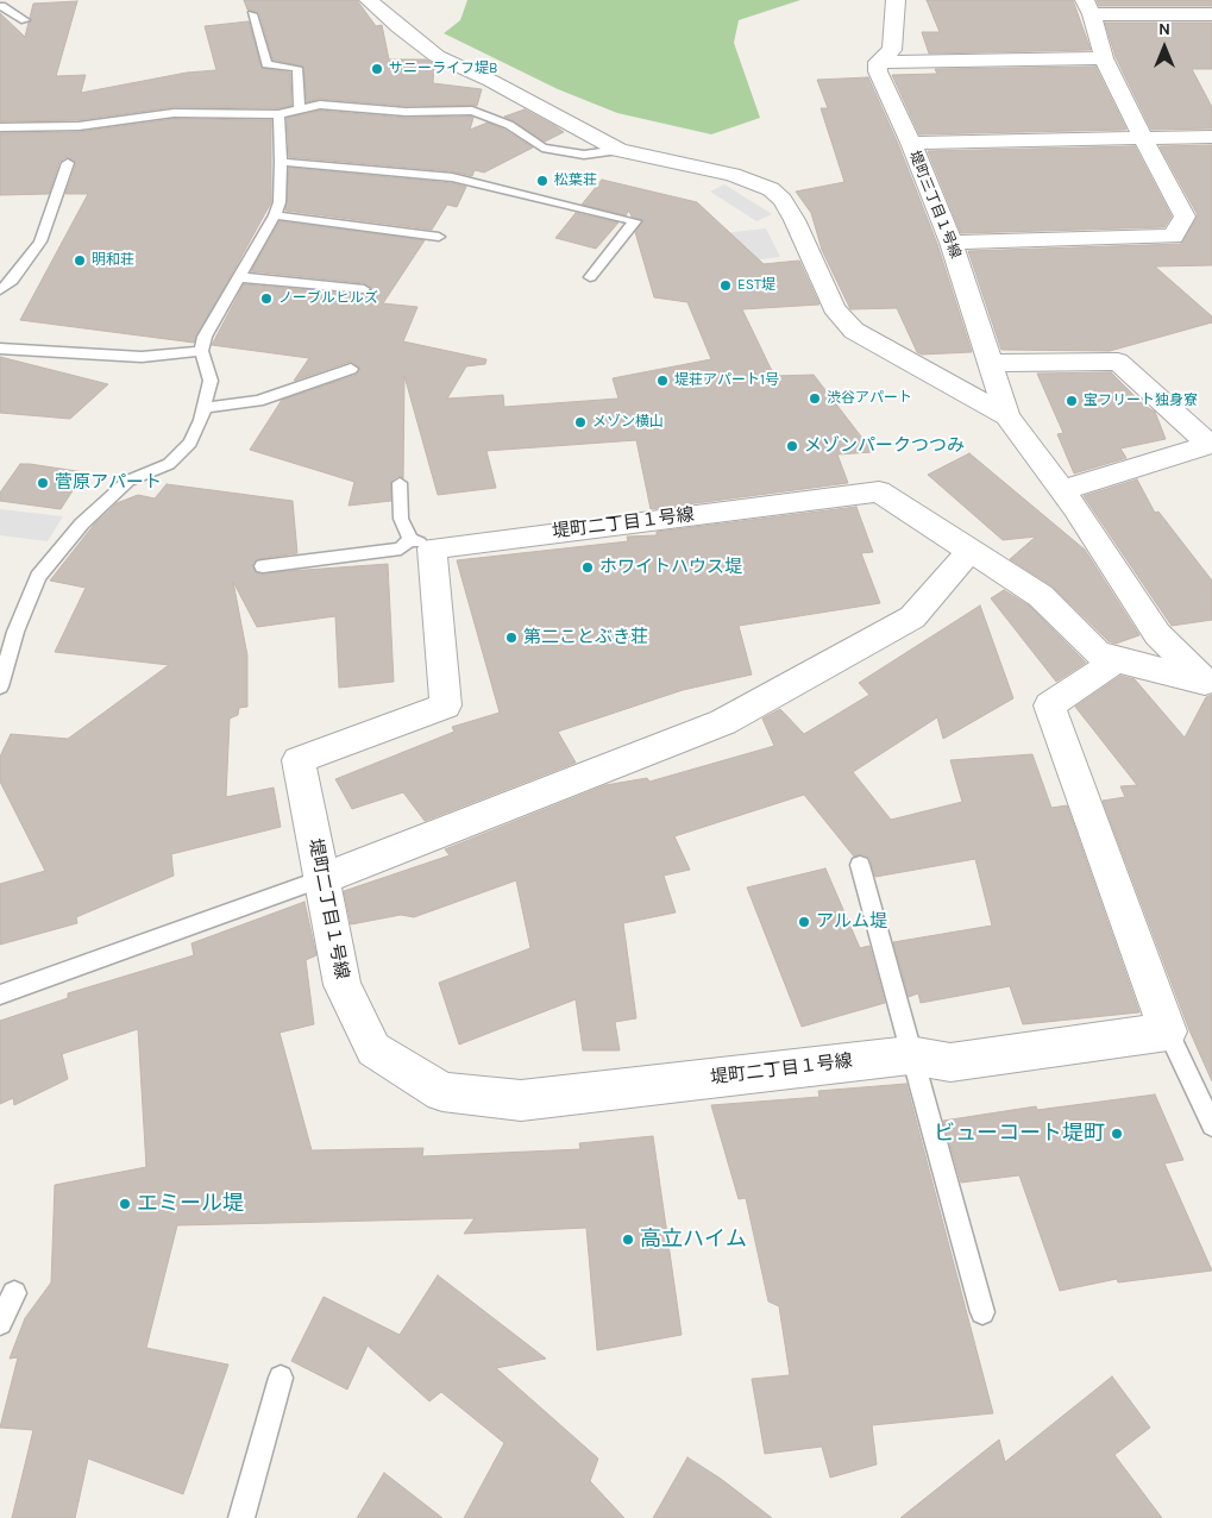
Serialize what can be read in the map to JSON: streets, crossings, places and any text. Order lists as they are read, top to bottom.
{
  "streets": {
    "street": ["堤町三丁目１号線", "堤町二丁目１号線"]
  },
  "places": [
    "サニーライフ堤B",
    "松葉荘",
    "明和荘",
    "EST堤",
    "ノーブルヒルズ",
    "堤荘アパート1号",
    "渋谷アパート",
    "宝フリート独身寮",
    "メゾン横山",
    "メゾンパークつつみ",
    "菅原アパート",
    "ホワイトハウス堤",
    "第二ことぶき荘",
    "アルム堤",
    "ビューコート堤町",
    "エミール堤",
    "高立ハイム"
  ],
  "north": "top"
}
